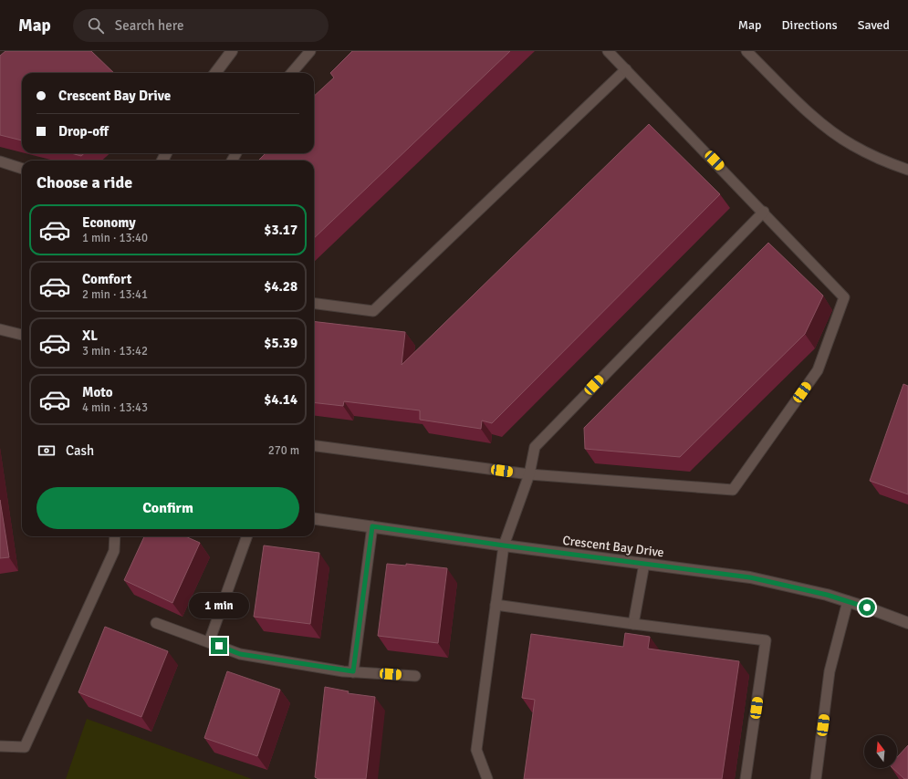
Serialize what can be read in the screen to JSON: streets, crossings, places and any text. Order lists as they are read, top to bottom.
{
  "streets": {
    "street": ["Crescent Bay Drive"]
  },
  "north": "top",
  "page": {
    "header": "Map",
    "search": "Search here",
    "nav": ["Map", "Directions", "Saved"],
    "banner": ["Crescent Bay Drive", "Drop-off"],
    "heading": "Choose a ride",
    "list": [
      {
        "name": "Economy",
        "note": "1 min · 13:40",
        "value": "$3.17"
      },
      {
        "name": "Comfort",
        "note": "2 min · 13:41",
        "value": "$4.28"
      },
      {
        "name": "XL",
        "note": "3 min · 13:42",
        "value": "$5.39"
      },
      {
        "name": "Moto",
        "note": "4 min · 13:43",
        "value": "$4.14"
      }
    ],
    "pay": ["Cash", "270 m"],
    "buttons": "Confirm",
    "bubble": "1 min"
  }
}
